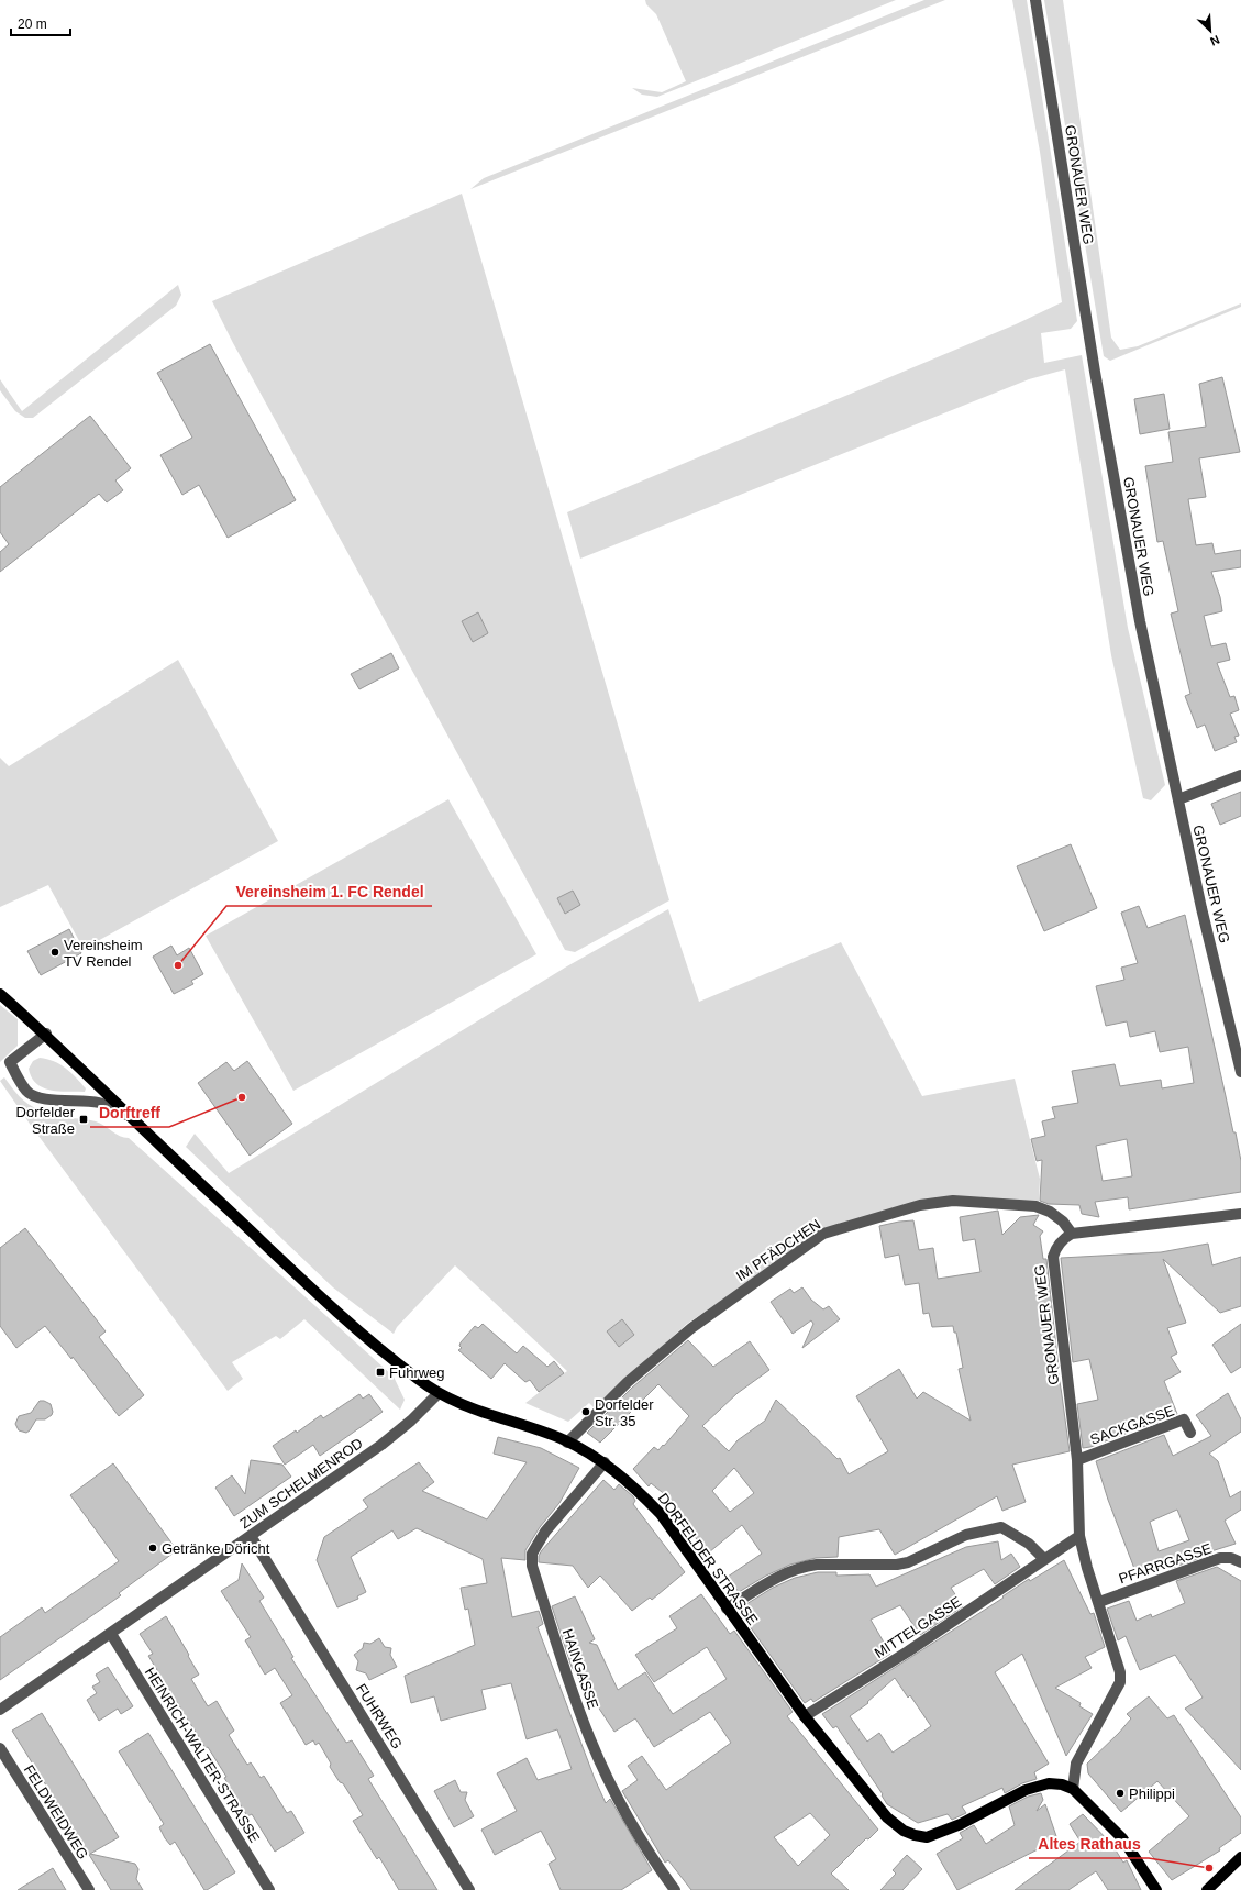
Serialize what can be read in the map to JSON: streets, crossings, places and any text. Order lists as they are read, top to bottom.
{
  "streets": {
    "main road": ["DORFELDER STRASSE"],
    "street": [
      "GRONAUER WEG",
      "IM PFÄDCHEN",
      "SACKGASSE",
      "ZUM SCHELMENROD",
      "PFARRGASSE",
      "MITTELGASSE",
      "HAINGASSE",
      "FUHRWEG",
      "HEINRICH-WALTER-STRASSE",
      "FELDWEIDWEG"
    ]
  },
  "crossings": [
    ["GRONAUER WEG", "IM PFÄDCHEN"],
    ["GRONAUER WEG", "SACKGASSE"],
    ["GRONAUER WEG", "DORFELDER STRASSE"],
    ["GRONAUER WEG", "PFARRGASSE"],
    ["GRONAUER WEG", "MITTELGASSE"],
    ["IM PFÄDCHEN", "DORFELDER STRASSE"],
    ["ZUM SCHELMENROD", "DORFELDER STRASSE"],
    ["ZUM SCHELMENROD", "FUHRWEG"],
    ["ZUM SCHELMENROD", "HEINRICH-WALTER-STRASSE"],
    ["DORFELDER STRASSE", "MITTELGASSE"],
    ["DORFELDER STRASSE", "HAINGASSE"]
  ],
  "places": {
    "other": [
      "Vereinsheim TV Rendel",
      "Vereinsheim 1. FC Rendel",
      "Dorftreff",
      "Dorfelder Str. 35",
      "Getränke Döricht",
      "Philippi",
      "Altes Rathaus"
    ],
    "transit": ["Dorfelder Straße", "Fuhrweg"]
  },
  "scale_bar": "20 m",
  "north": "bottom right"
}
